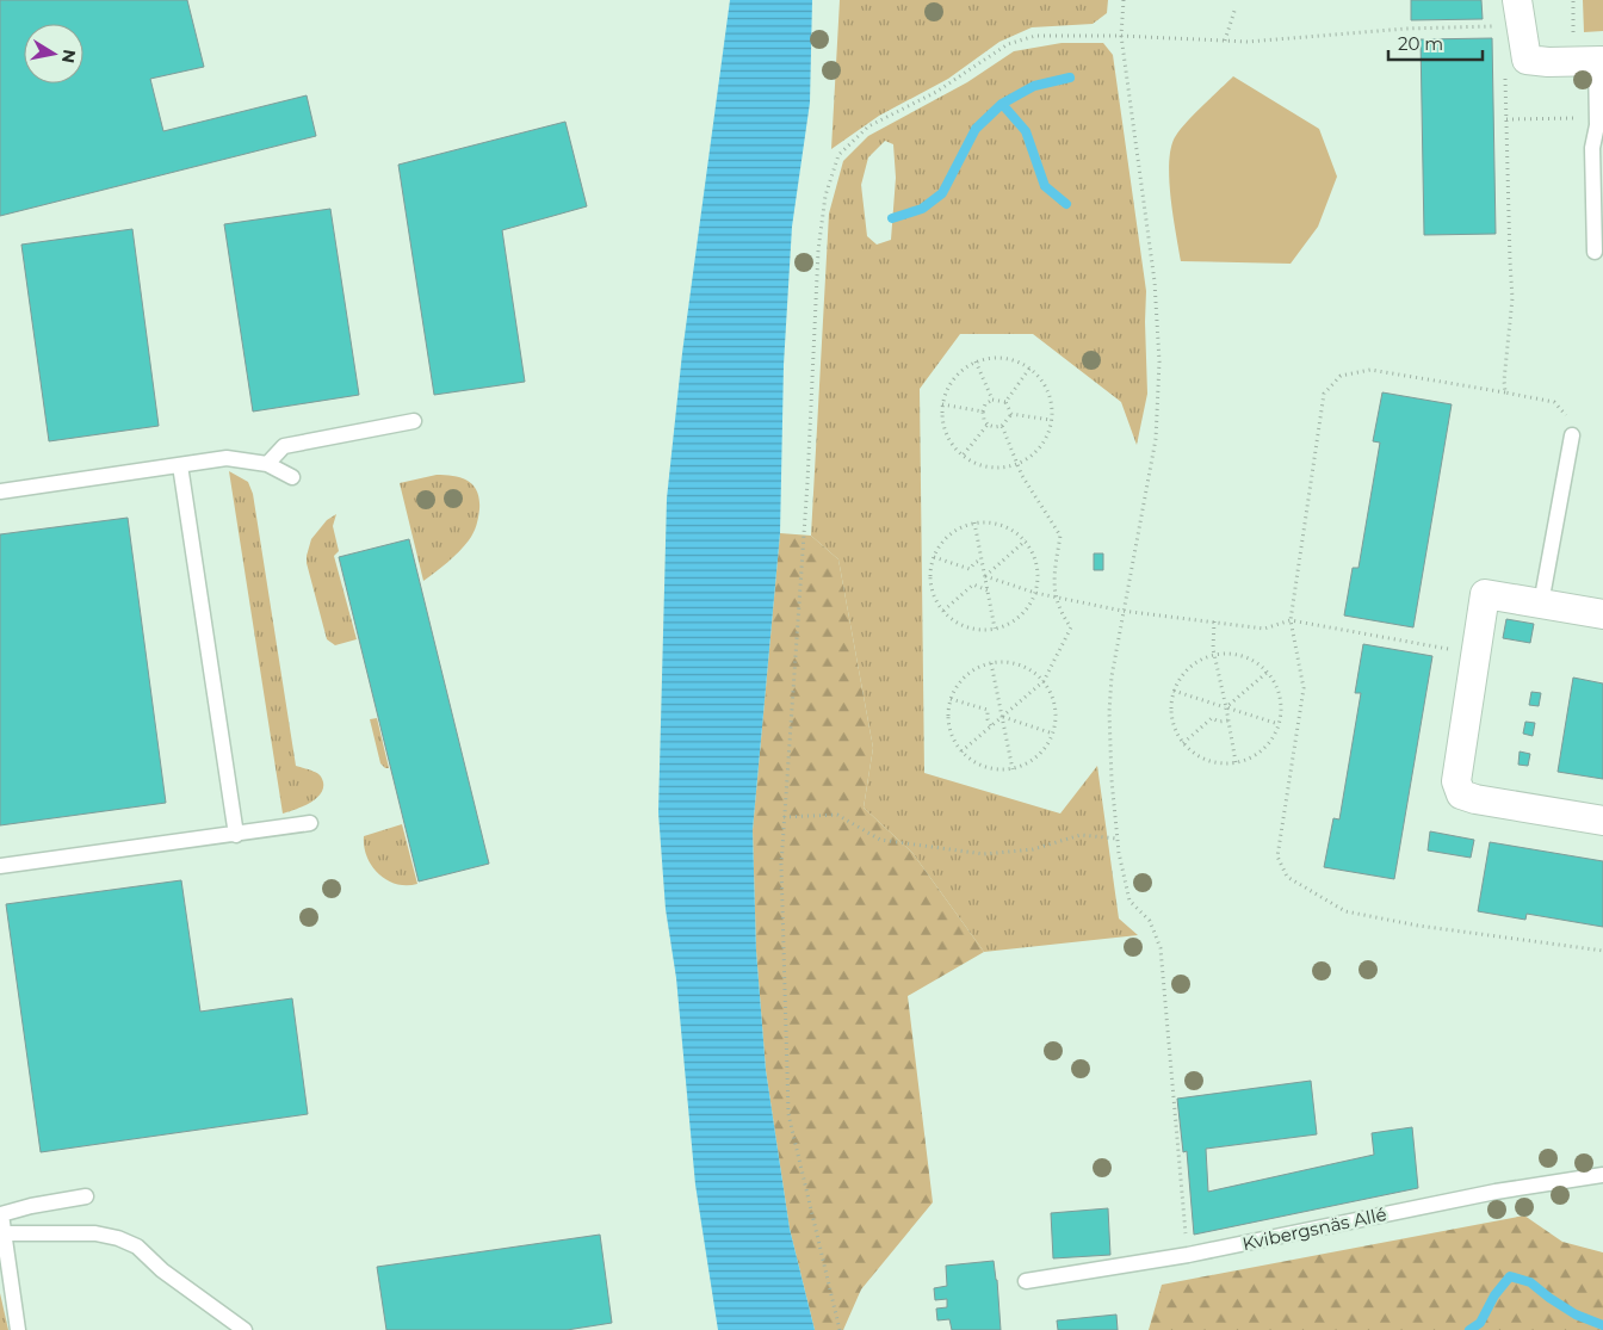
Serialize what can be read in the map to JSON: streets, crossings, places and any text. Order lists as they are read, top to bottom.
{
  "streets": {
    "lane": ["Kvibergsnäs Allé"]
  },
  "scale_bar": "20 m",
  "north": "right"
}
